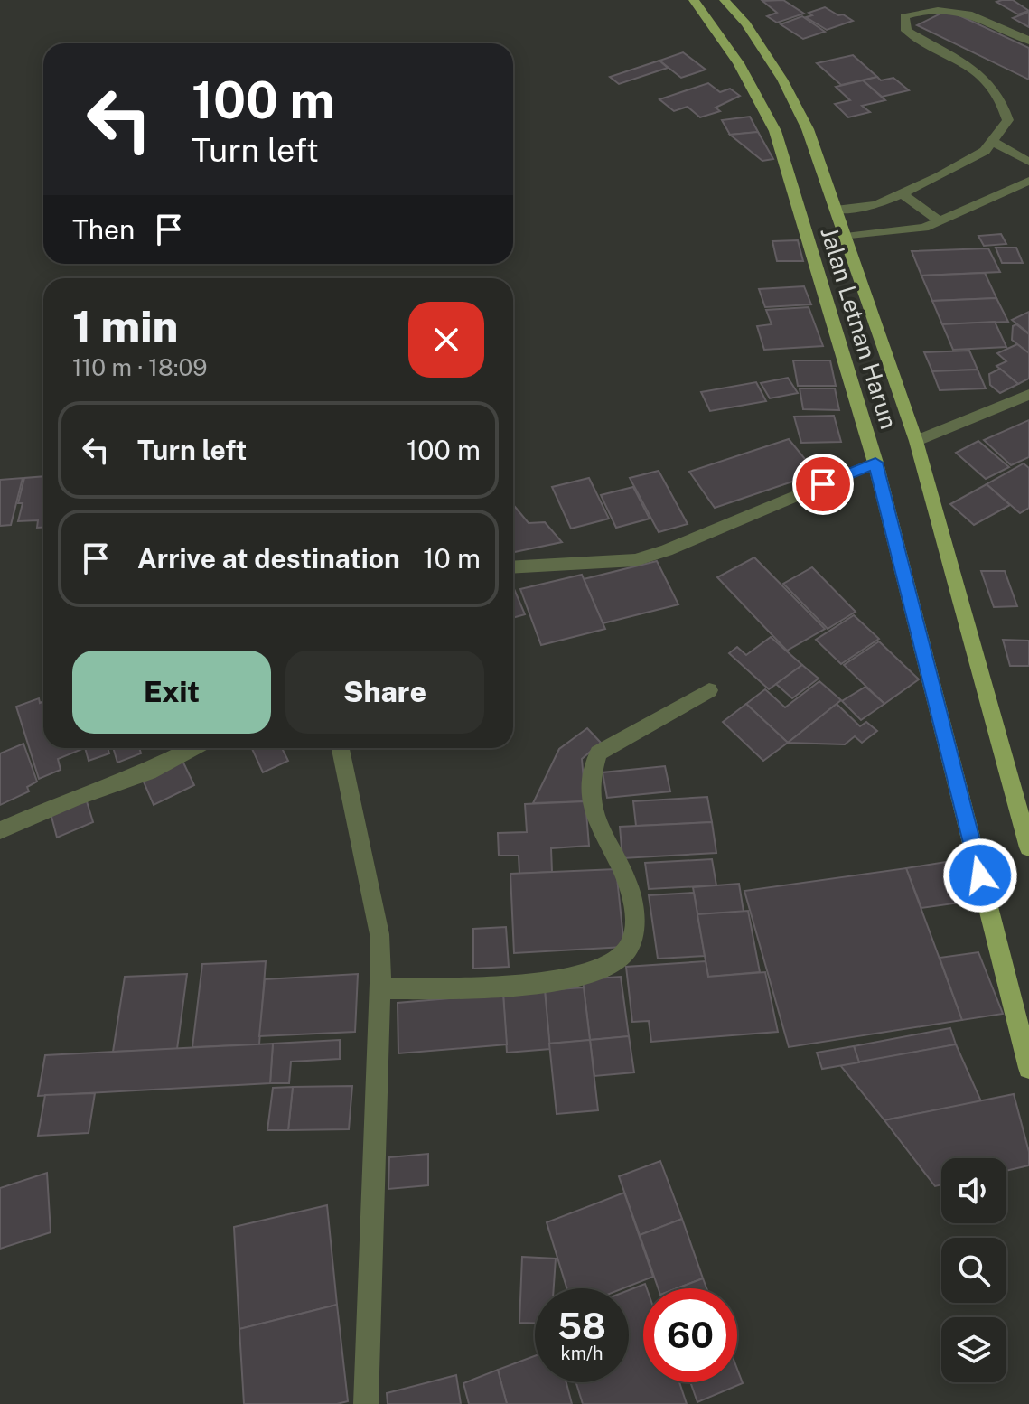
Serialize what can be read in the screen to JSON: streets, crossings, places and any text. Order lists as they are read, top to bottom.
{
  "streets": {
    "main road": ["Jalan Letnan Harun"]
  },
  "page": {
    "turn": ["100 m", "Turn left"],
    "then": "Then",
    "heading": ["1 min", "110 m · 18:09"],
    "list": [
      {
        "name": "Turn left",
        "value": "100 m"
      },
      {
        "name": "Arrive at destination",
        "value": "10 m"
      }
    ],
    "buttons": ["Exit", "Share"],
    "speed": "58 km/h",
    "limit": "60"
  }
}
